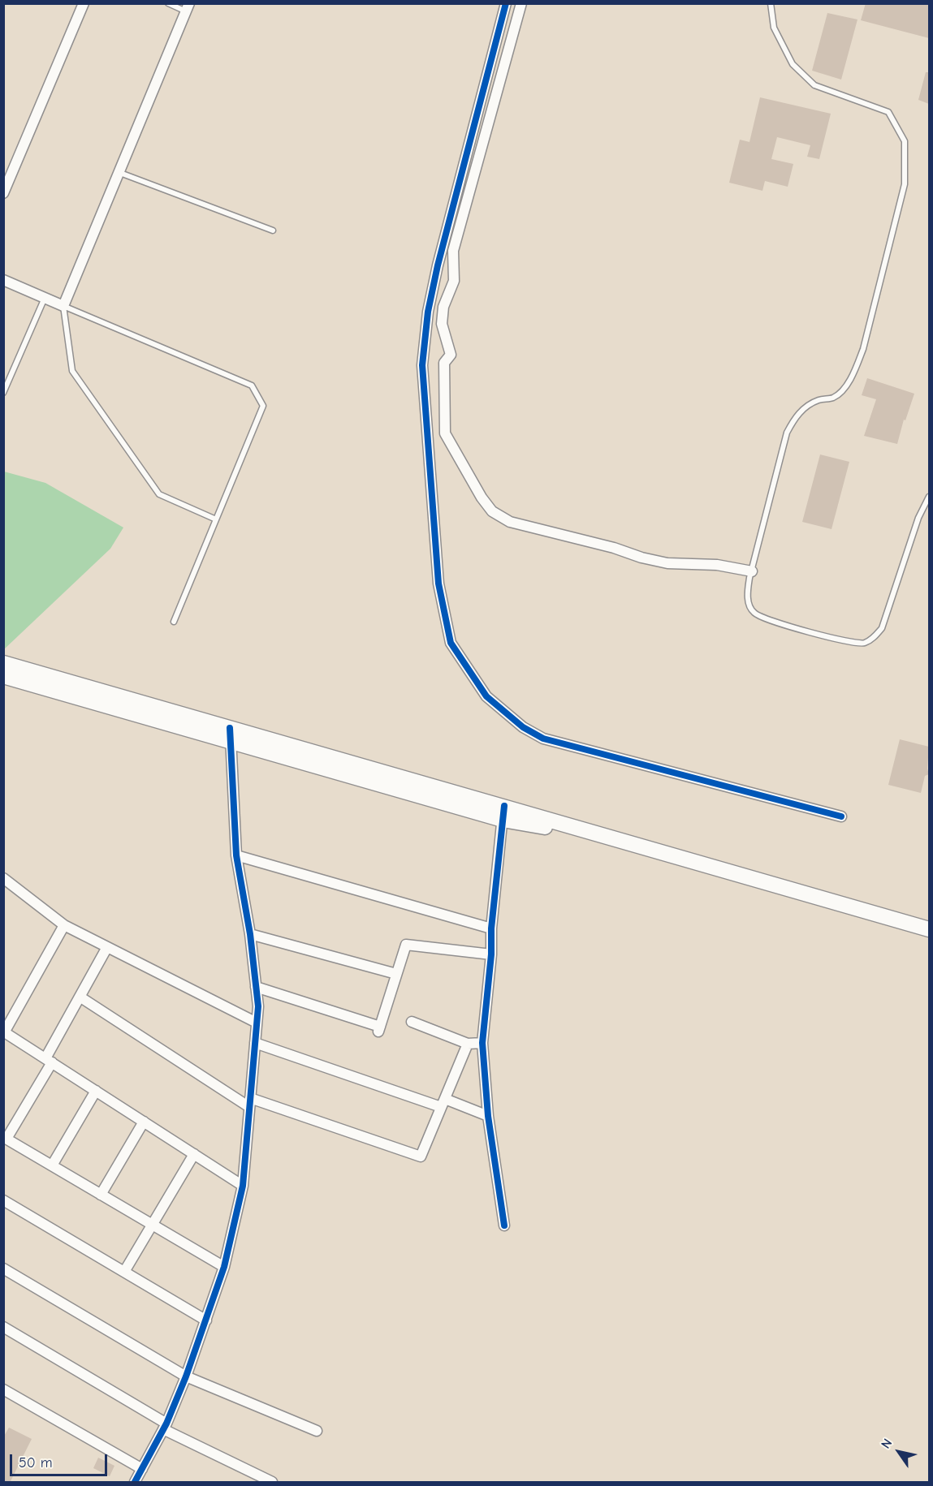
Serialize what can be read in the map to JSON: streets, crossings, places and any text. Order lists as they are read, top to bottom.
{
  "scale_bar": "50 m",
  "north": "top left"
}
